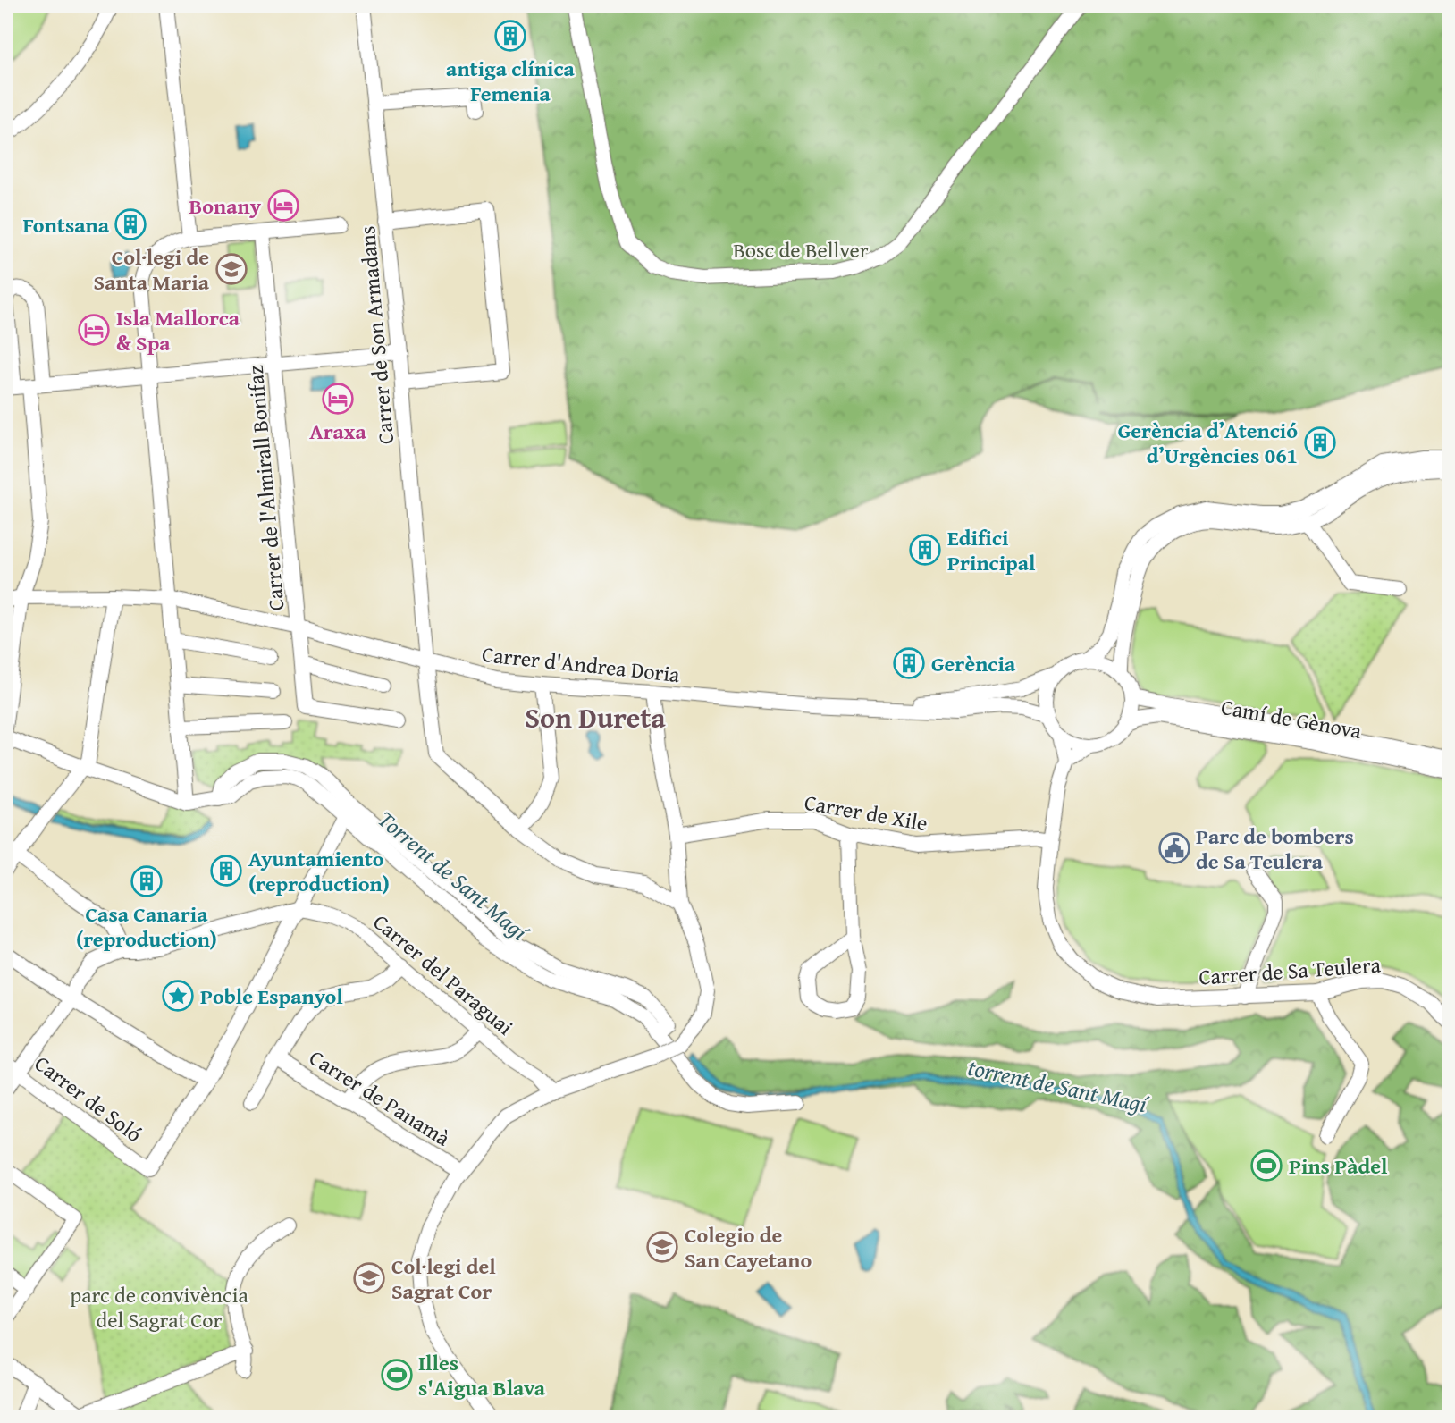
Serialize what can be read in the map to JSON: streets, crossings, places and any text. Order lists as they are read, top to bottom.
{
  "streets": {
    "street": [
      "Carrer de Son Armadans",
      "Carrer de l'Almirall Bonifaz",
      "Carrer d'Andrea Doria",
      "Camí de Gènova",
      "Carrer de Xile",
      "Carrer de Sa Teulera",
      "Carrer del Paraguai",
      "Carrer de Panamà",
      "Carrer de Soló"
    ]
  },
  "crossings": [
    ["Carrer de Son Armadans", "Carrer d'Andrea Doria"],
    ["Carrer de l'Almirall Bonifaz", "Carrer d'Andrea Doria"],
    ["Carrer d'Andrea Doria", "Camí de Gènova"],
    ["Carrer d'Andrea Doria", "Carrer de Sa Teulera"],
    ["Camí de Gènova", "Carrer de Sa Teulera"],
    ["Carrer de Xile", "Carrer de Sa Teulera"]
  ],
  "districts": ["Son Dureta"],
  "water": ["Torrent de Sant Magí", "torrent de Sant Magí"],
  "parks": ["Bosc de Bellver", "parc de convivència del Sagrat Cor"],
  "places": {
    "building": [
      "antiga clínica Femenia",
      "Fontsana",
      "Gerència d’Atenció d’Urgències 061",
      "Edifici Principal",
      "Gerència",
      "Ayuntamiento (reproduction)",
      "Casa Canaria (reproduction)"
    ],
    "hotel": ["Bonany", "Isla Mallorca & Spa", "Araxa"],
    "school or university": ["Col·legi de Santa Maria", "Colegio de San Cayetano", "Col·legi del Sagrat Cor"],
    "public building": ["Parc de bombers de Sa Teulera"],
    "place": ["Poble Espanyol"],
    "sports": ["Pins Pàdel", "Illes s'Aigua Blava"]
  }
}
